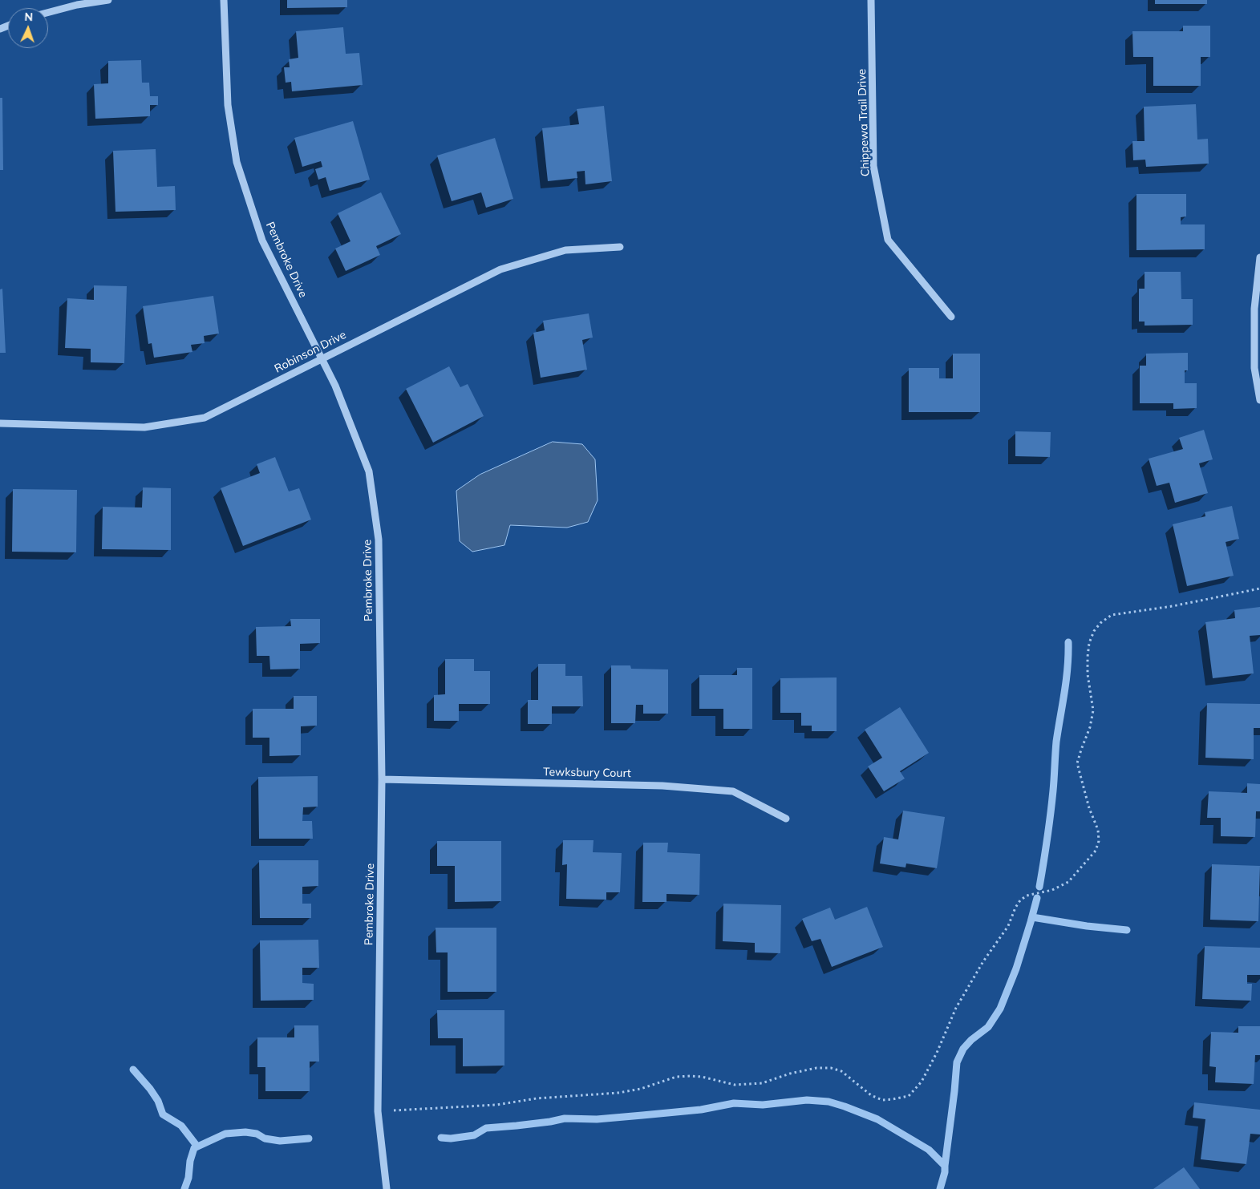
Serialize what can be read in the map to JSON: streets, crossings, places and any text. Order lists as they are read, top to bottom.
{
  "streets": {
    "street": [
      "Chippewa Trail Drive",
      "Pembroke Drive",
      "Robinson Drive",
      "Tewksbury Court"
    ]
  },
  "crossings": [
    ["Pembroke Drive", "Robinson Drive"],
    ["Pembroke Drive", "Tewksbury Court"]
  ],
  "north": "top"
}
